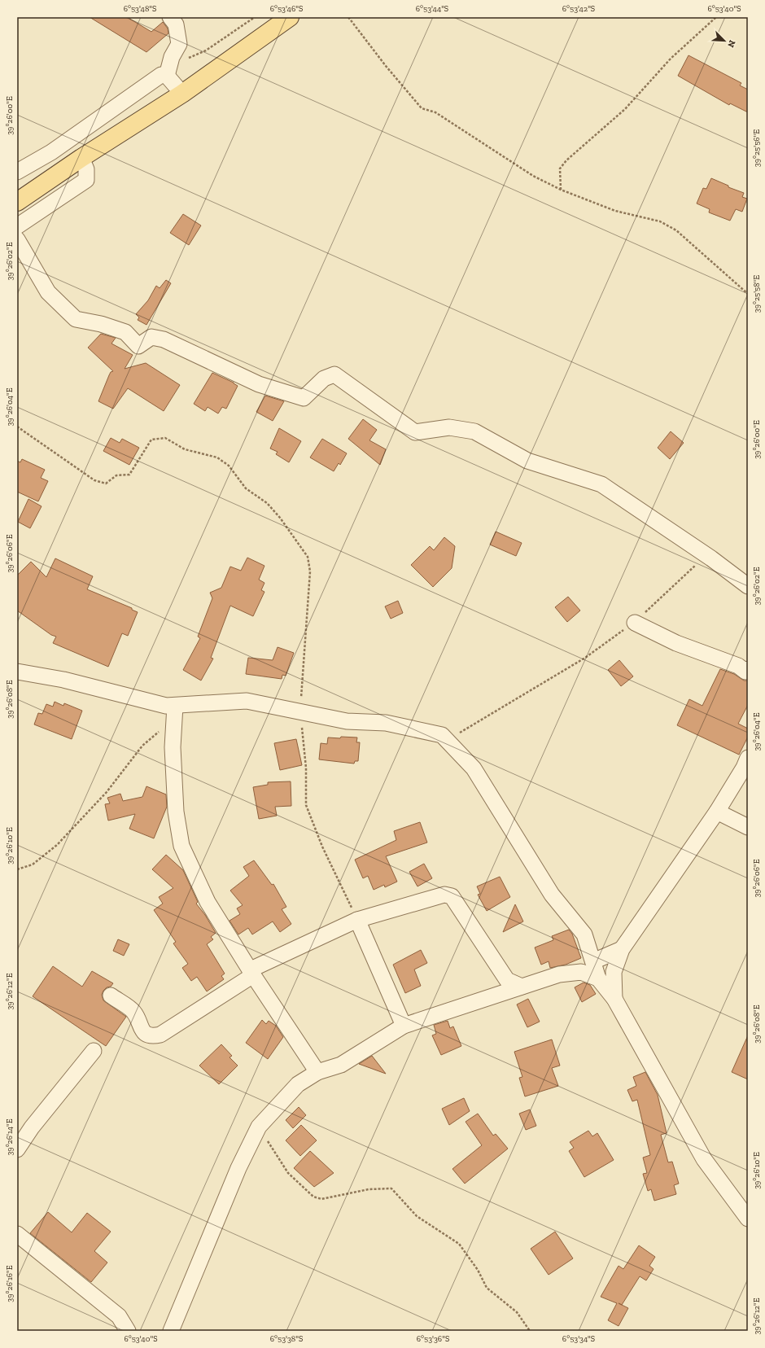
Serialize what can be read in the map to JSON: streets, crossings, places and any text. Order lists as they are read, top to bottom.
{
  "north": "bottom right",
  "coordinates": [
    "6°53'48\"S",
    "6°53'46\"S",
    "6°53'44\"S",
    "6°53'42\"S",
    "6°53'40\"S",
    "39°26'00\"E",
    "39°25'56\"E",
    "39°26'02\"E",
    "39°25'58\"E",
    "39°26'04\"E",
    "39°26'06\"E",
    "39°26'08\"E",
    "39°26'10\"E",
    "39°26'12\"E",
    "39°26'14\"E",
    "39°26'16\"E",
    "6°53'38\"S",
    "6°53'36\"S",
    "6°53'34\"S"
  ]
}
